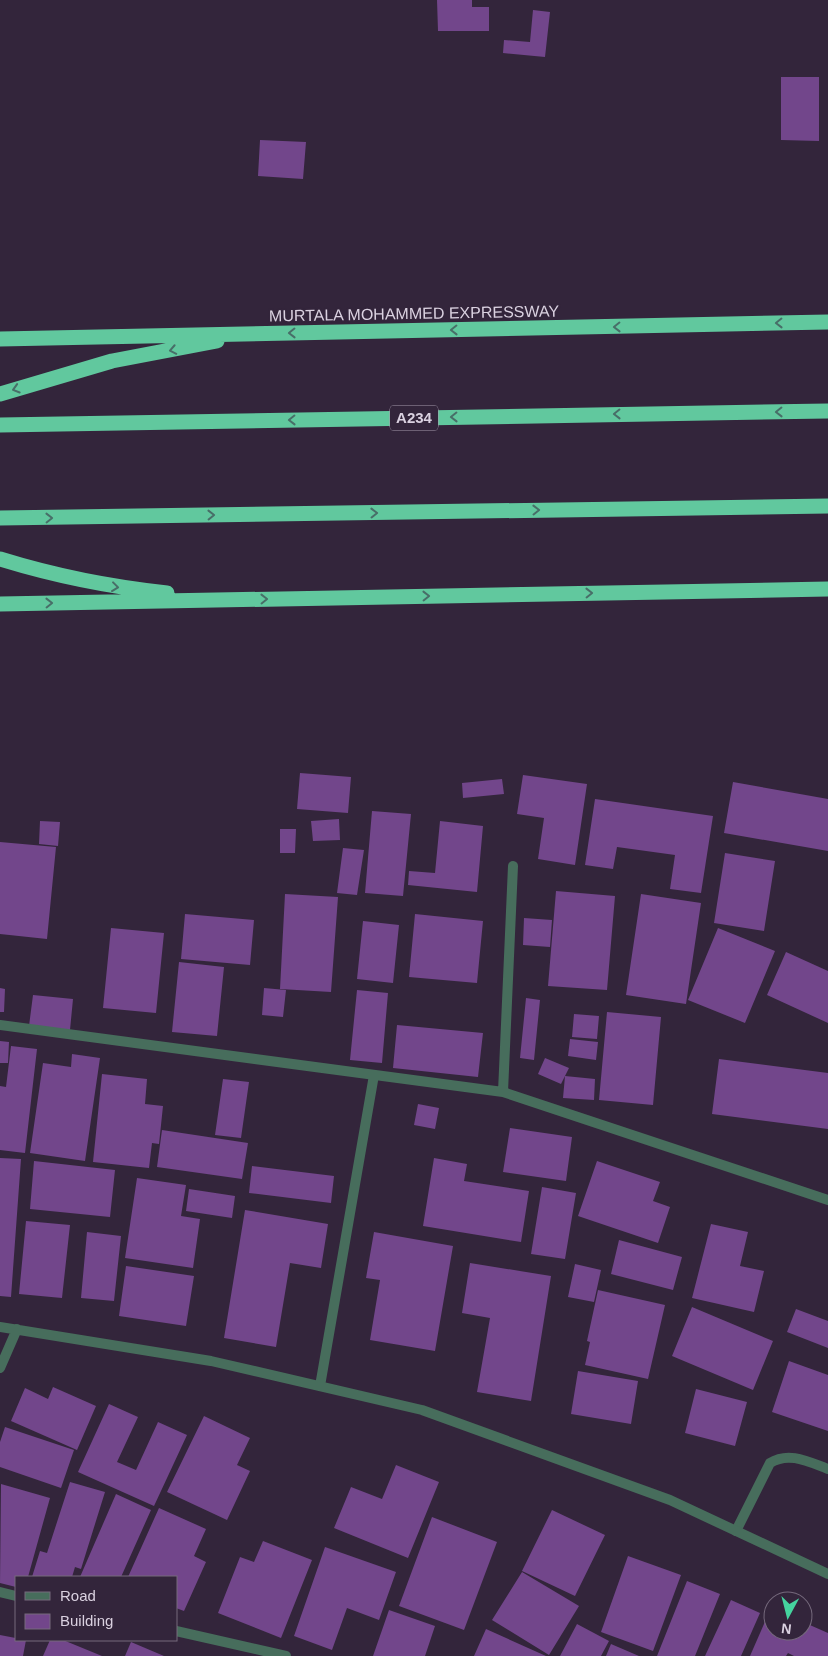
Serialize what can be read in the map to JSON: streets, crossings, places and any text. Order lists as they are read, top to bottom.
{
  "streets": {
    "highway": ["MURTALA MOHAMMED EXPRESSWAY", "A234"]
  },
  "legend": ["Road", "Building"],
  "north": "bottom"
}
